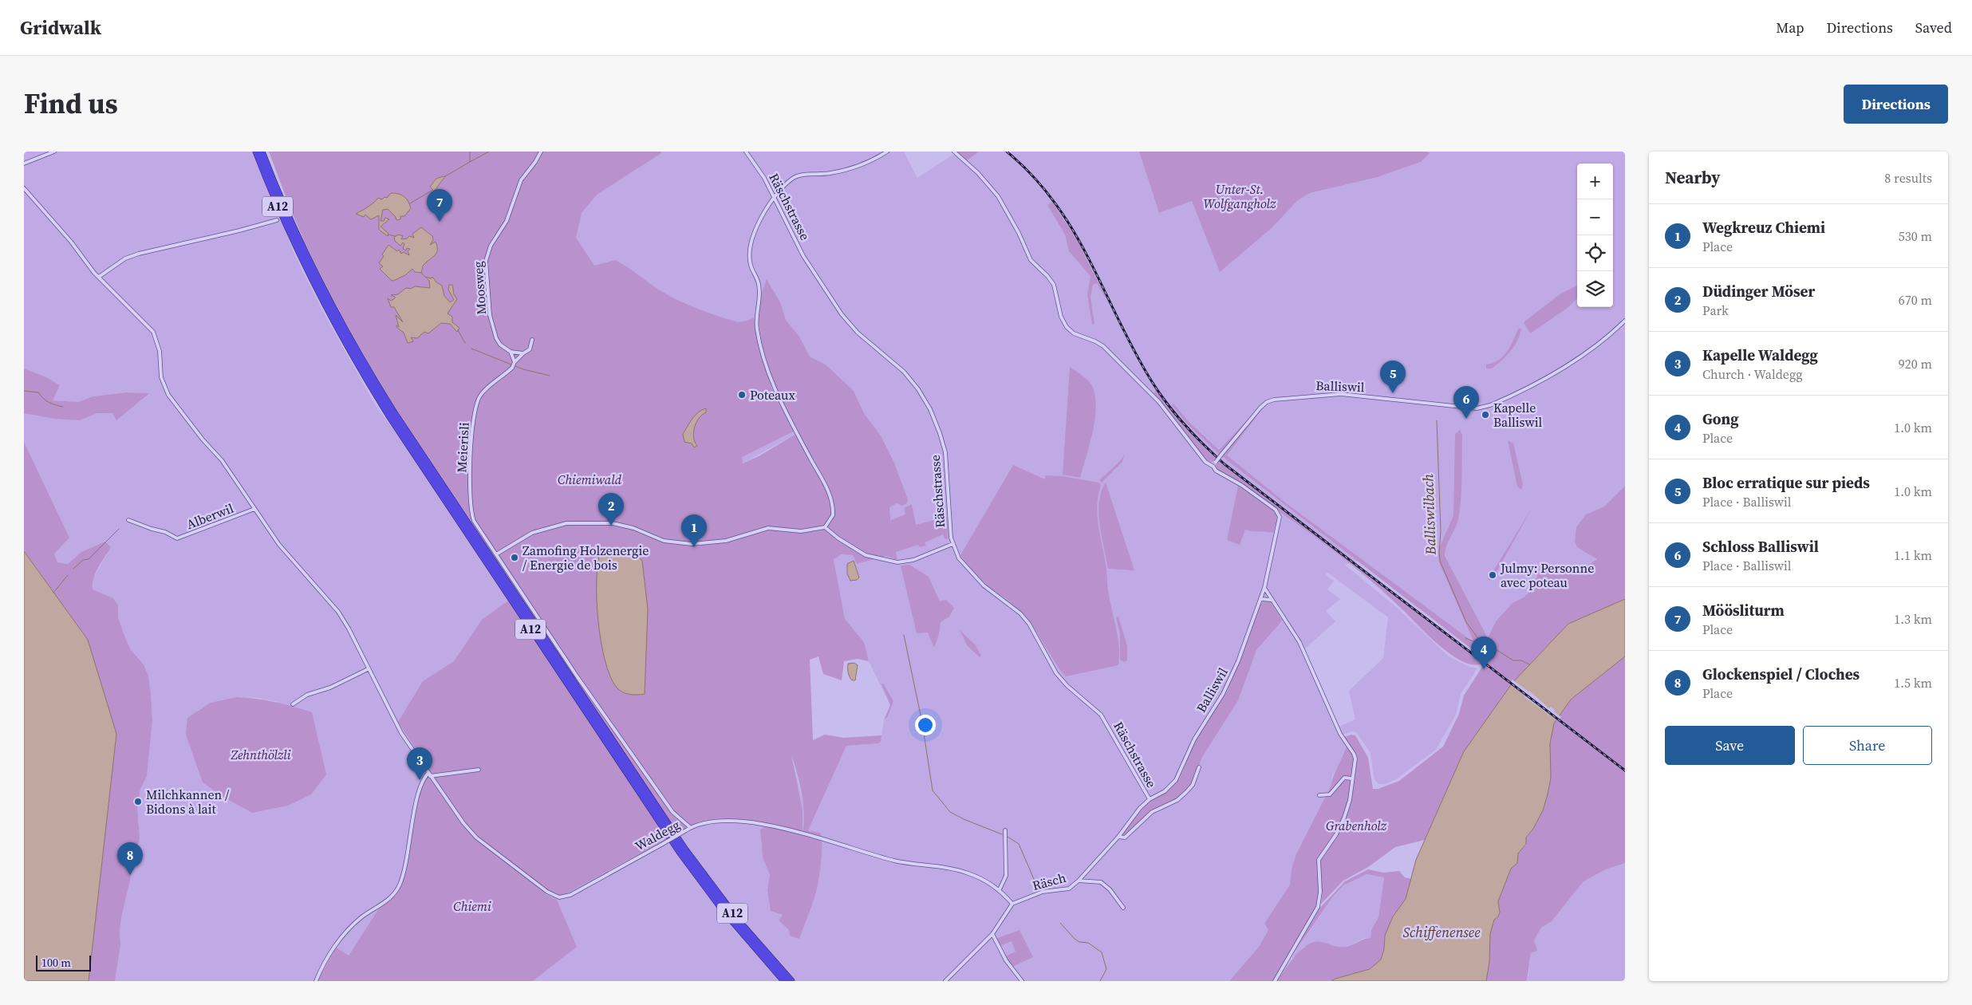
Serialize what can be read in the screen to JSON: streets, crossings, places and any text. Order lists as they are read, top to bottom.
{
  "streets": {
    "highway": ["A12"],
    "street": [
      "Räschstrasse",
      "Moosweg",
      "Balliswil",
      "Meierisli",
      "Alberwil",
      "Waldegg",
      "Räsch"
    ]
  },
  "crossings": [
    ["Räschstrasse", "Balliswil"],
    ["Balliswil", "Räsch"],
    ["Meierisli", "Waldegg"],
    ["Alberwil", "Waldegg"]
  ],
  "water": ["Balliswilbach", "Schiffenensee"],
  "parks": [
    "Unter-St. Wolfgangholz",
    "Chiemiwald",
    "Zehnthölzli",
    "Grabenholz",
    "Chiemi"
  ],
  "places": [
    "Poteaux",
    "Kapelle Balliswil",
    "Zamofing Holzenergie / Energie de bois",
    "Julmy: Personne avec poteau",
    "Milchkannen / Bidons à lait"
  ],
  "scale_bar": "100 m",
  "page": {
    "header": "Gridwalk",
    "nav": ["Map", "Directions", "Saved"],
    "title": "Find us",
    "buttons": [
      "Directions",
      ["Save", "Share"]
    ],
    "heading": ["Nearby", "8 results"],
    "map_buttons": ["+", "−"],
    "pins": [
      "7",
      "5",
      "6",
      "2",
      "1",
      "4",
      "3",
      "8"
    ],
    "list": [
      {
        "mark": "1",
        "name": "Wegkreuz Chiemi",
        "note": "Place",
        "value": "530 m"
      },
      {
        "mark": "2",
        "name": "Düdinger Möser",
        "note": "Park",
        "value": "670 m"
      },
      {
        "mark": "3",
        "name": "Kapelle Waldegg",
        "note": "Church · Waldegg",
        "value": "920 m"
      },
      {
        "mark": "4",
        "name": "Gong",
        "note": "Place",
        "value": "1.0 km"
      },
      {
        "mark": "5",
        "name": "Bloc erratique sur pieds",
        "note": "Place · Balliswil",
        "value": "1.0 km"
      },
      {
        "mark": "6",
        "name": "Schloss Balliswil",
        "note": "Place · Balliswil",
        "value": "1.1 km"
      },
      {
        "mark": "7",
        "name": "Möösliturm",
        "note": "Place",
        "value": "1.3 km"
      },
      {
        "mark": "8",
        "name": "Glockenspiel / Cloches",
        "note": "Place",
        "value": "1.5 km"
      }
    ],
    "scale": "100 m"
  }
}
